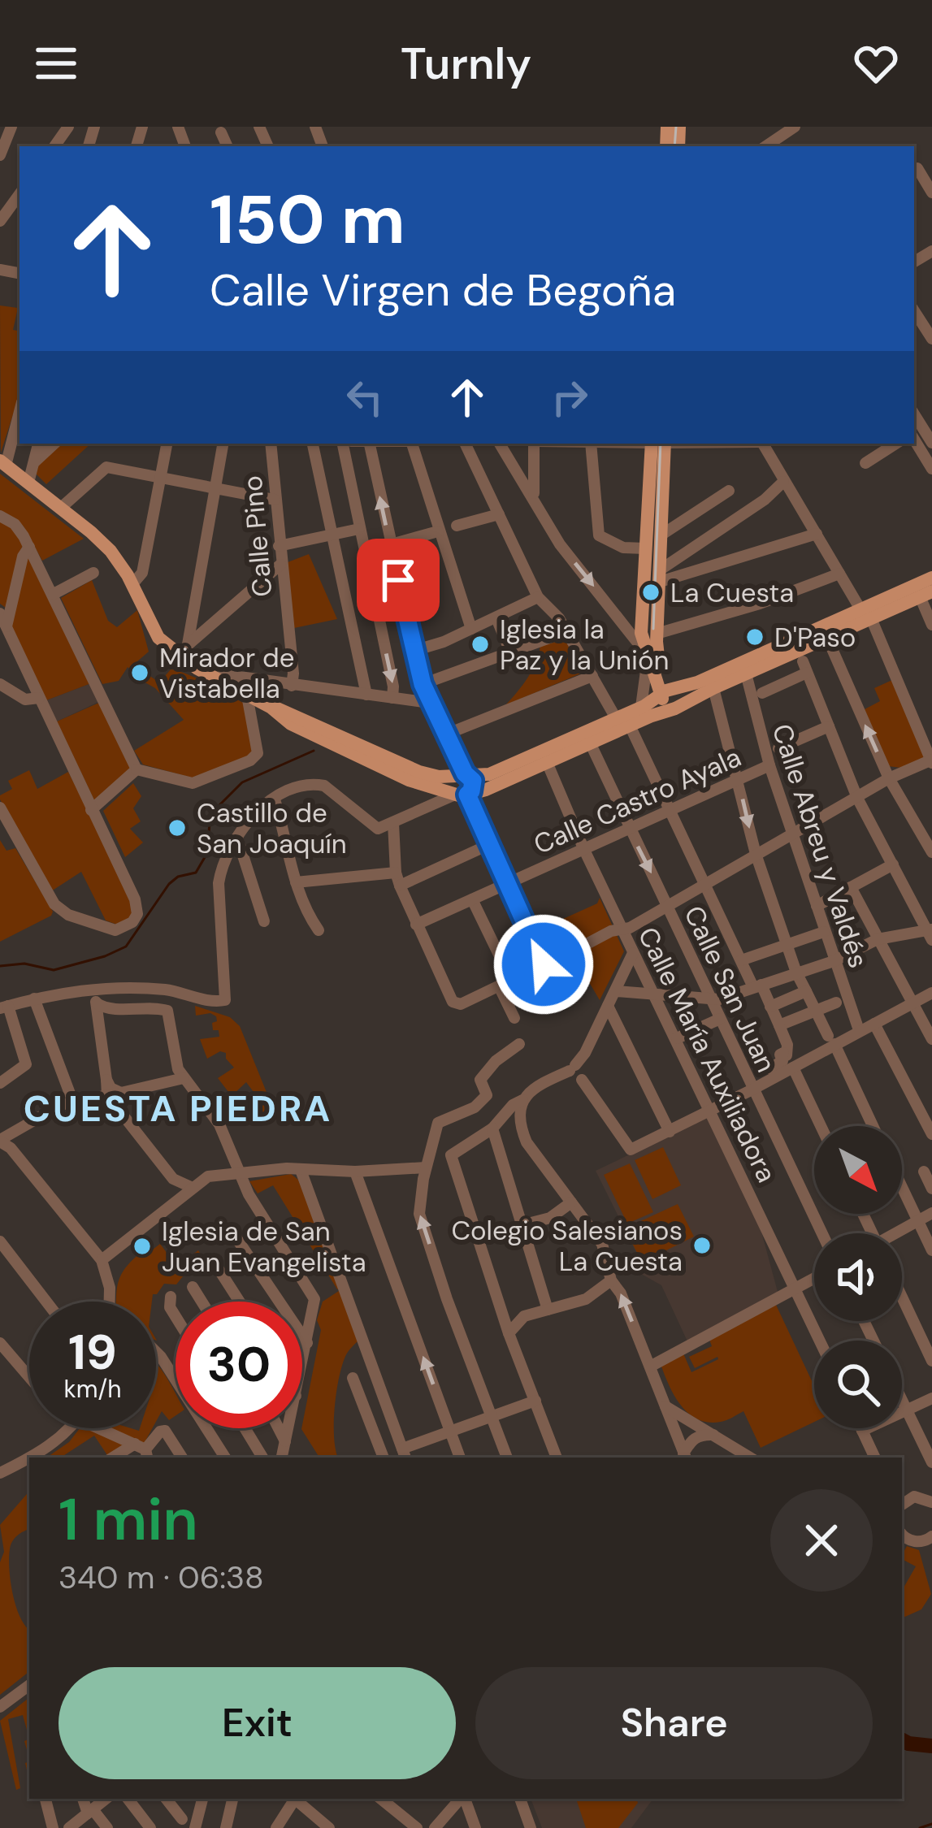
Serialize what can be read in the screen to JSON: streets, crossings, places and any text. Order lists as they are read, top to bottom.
{
  "streets": {
    "street": [
      "Calle Pino",
      "Calle Castro Ayala",
      "Calle Abreu y Valdés",
      "Calle San Juan",
      "Calle María Auxiliadora"
    ]
  },
  "crossings": [
    ["Calle Castro Ayala", "Calle Abreu y Valdés"],
    ["Calle Castro Ayala", "Calle San Juan"],
    ["Calle Castro Ayala", "Calle María Auxiliadora"]
  ],
  "districts": ["CUESTA PIEDRA"],
  "places": [
    "La Cuesta",
    "D'Paso",
    "Iglesia la Paz y la Unión",
    "Mirador de Vistabella",
    "Castillo de San Joaquín",
    "Colegio Salesianos La Cuesta",
    "Iglesia de San Juan Evangelista"
  ],
  "north": "bottom right",
  "page": {
    "header": "Turnly",
    "turn": ["150 m", "Calle Virgen de Begoña"],
    "speed": "19 km/h",
    "limit": "30",
    "heading": ["1 min", "340 m · 06:38"],
    "buttons": ["Exit", "Share"]
  }
}
